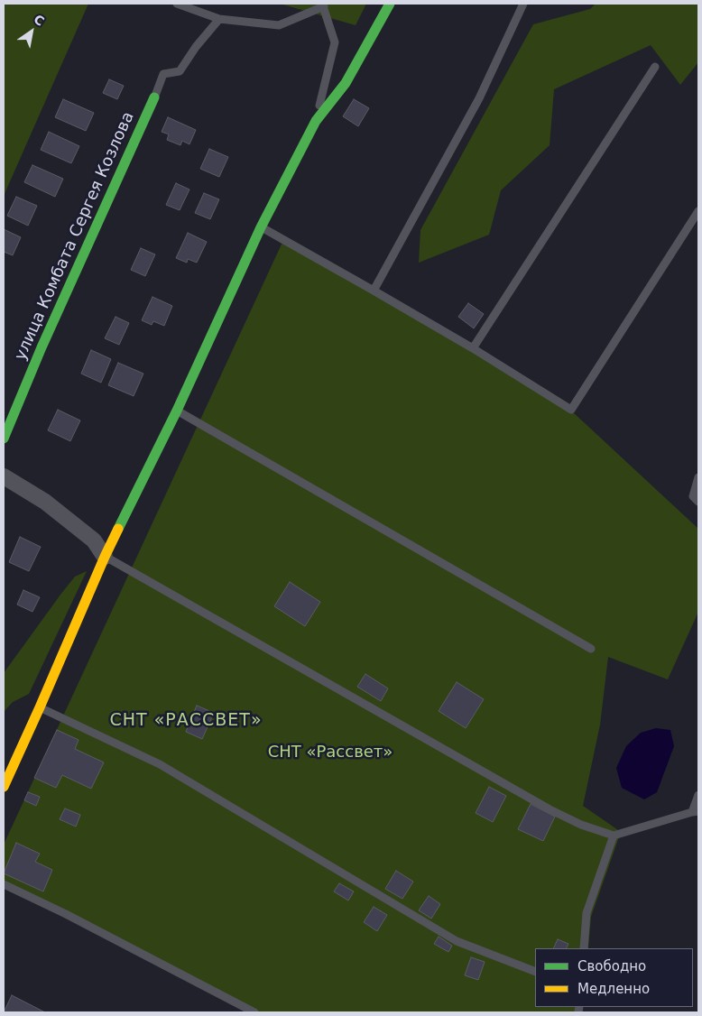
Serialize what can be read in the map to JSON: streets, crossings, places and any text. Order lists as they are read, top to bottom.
{
  "streets": {
    "street": ["улица Комбата Сергея Козлова"]
  },
  "districts": ["СНТ «РАССВЕТ»"],
  "parks": ["СНТ «Рассвет»"],
  "legend": ["Свободно", "Медленно"],
  "north": "top right"
}
